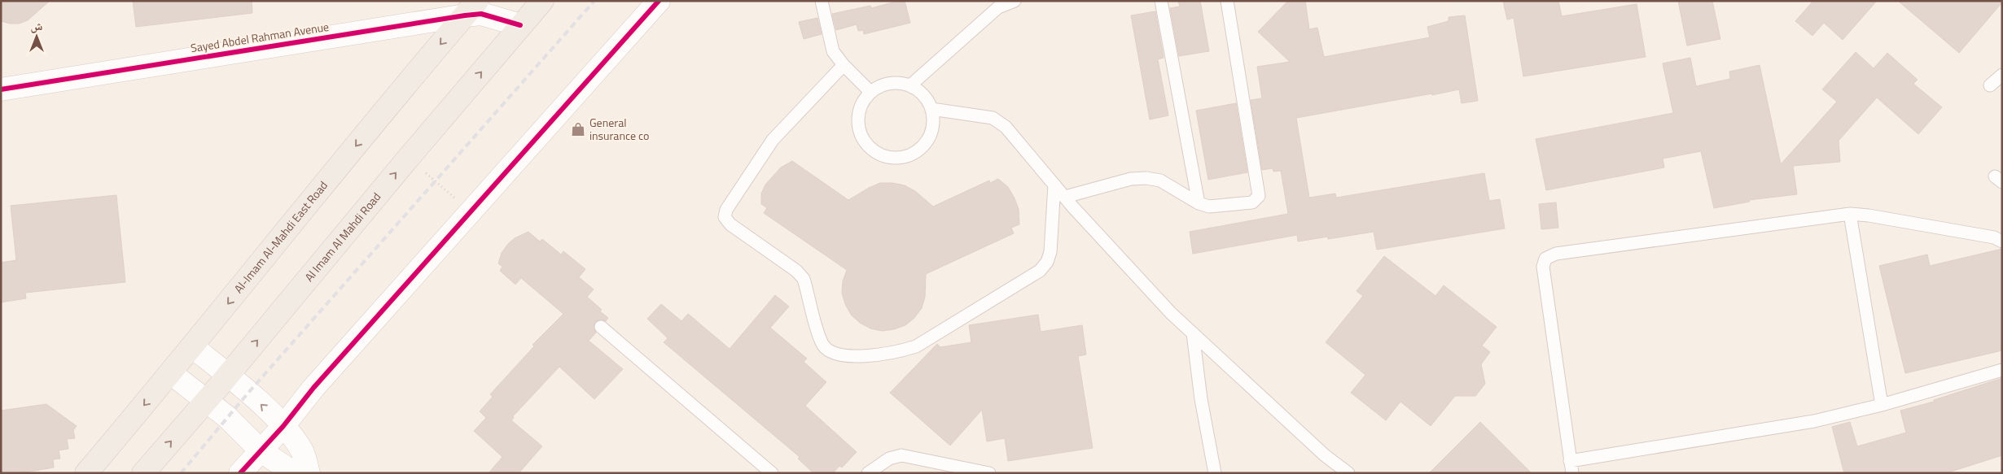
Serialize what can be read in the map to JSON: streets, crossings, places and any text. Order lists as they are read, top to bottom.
{
  "streets": {
    "main road": ["Al Imam Al Mahdi Road", "Al-Imam Al-Mahdi East Road"],
    "street": ["Sayed Abdel Rahman Avenue"]
  },
  "crossings": [
    ["Sayed Abdel Rahman Avenue", "Al Imam Al Mahdi Road"],
    ["Sayed Abdel Rahman Avenue", "Al-Imam Al-Mahdi East Road"]
  ],
  "one_way": ["Al Imam Al Mahdi Road", "Al-Imam Al-Mahdi East Road"],
  "places": {
    "shop": ["General insurance co"]
  },
  "north": "top"
}
